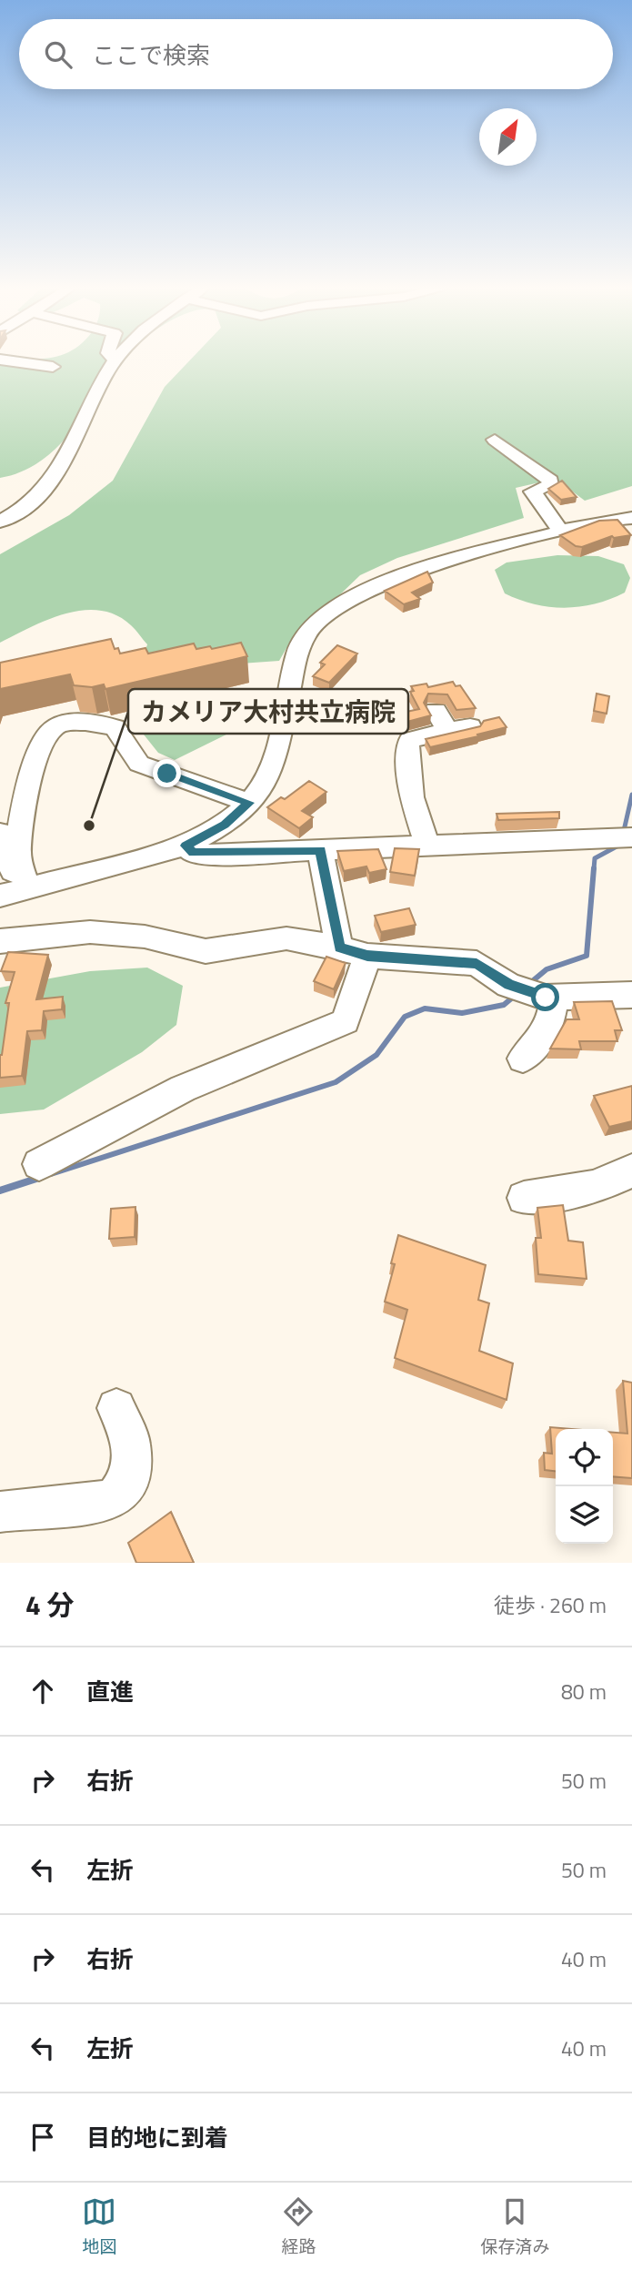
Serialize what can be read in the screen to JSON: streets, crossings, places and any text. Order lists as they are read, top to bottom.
{
  "places": ["カメリア大村共立病院"],
  "north": "top right",
  "page": {
    "search": "ここで検索",
    "heading": ["4 分", "徒歩 · 260 m"],
    "list": [
      ["直進", "80 m"],
      ["右折", "50 m"],
      ["左折", "50 m"],
      ["右折", "40 m"],
      ["左折", "40 m"],
      "目的地に到着"
    ],
    "nav": ["地図", "経路", "保存済み"]
  }
}
